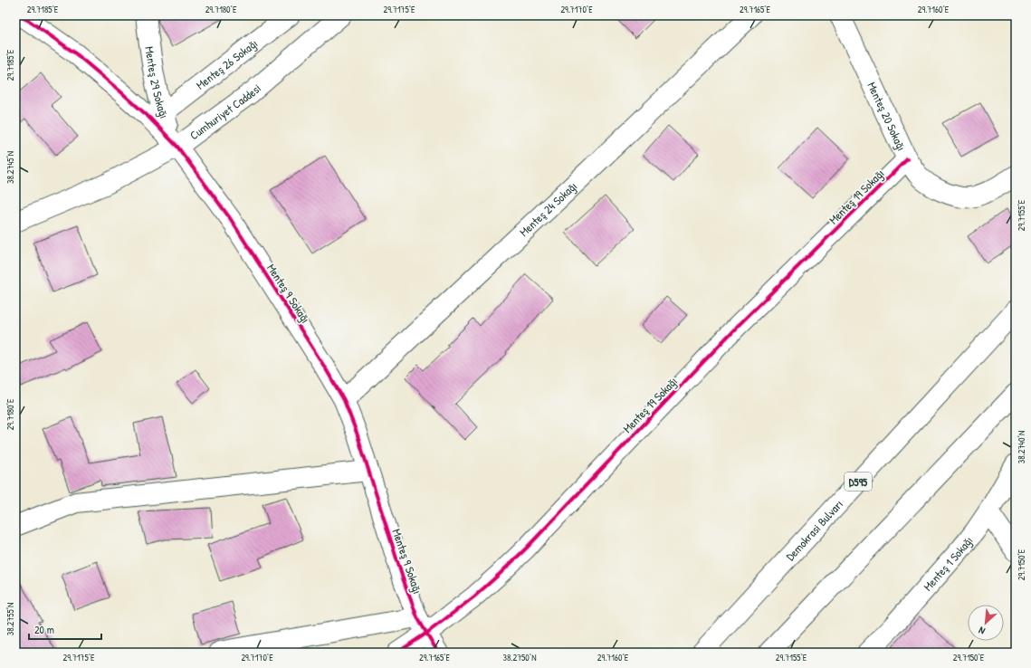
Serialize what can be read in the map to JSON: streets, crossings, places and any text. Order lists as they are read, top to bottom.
{
  "streets": {
    "main road": [
      "Menteş 26 Sokağı",
      "Menteş 29 Sokağı",
      "Cumhuriyet Caddesi",
      "Menteş 20 Sokağı",
      "Menteş 19 Sokağı",
      "Menteş 24 Sokağı",
      "Menteş 9 Sokağı",
      "D595",
      "Demokrasi Bulvarı",
      "Menteş 1 Sokağı"
    ]
  },
  "crossings": [
    ["Menteş 26 Sokağı", "Menteş 29 Sokağı"],
    ["Menteş 29 Sokağı", "Cumhuriyet Caddesi"],
    ["Menteş 29 Sokağı", "Menteş 9 Sokağı"],
    ["Cumhuriyet Caddesi", "Menteş 9 Sokağı"],
    ["Menteş 20 Sokağı", "Menteş 19 Sokağı"],
    ["Menteş 19 Sokağı", "Menteş 9 Sokağı"],
    ["Menteş 24 Sokağı", "Menteş 9 Sokağı"]
  ],
  "scale_bar": "20 m",
  "north": "bottom left",
  "coordinates": [
    "29.7185°E",
    "29.7180°E",
    "29.7175°E",
    "29.7170°E",
    "29.7165°E",
    "29.7160°E",
    "38.2745°N",
    "29.7155°E",
    "38.2740°N",
    "29.7150°E",
    "38.2755°N",
    "38.2750°N"
  ]
}
